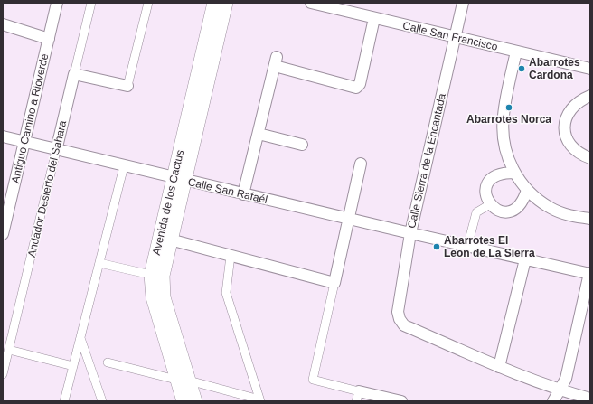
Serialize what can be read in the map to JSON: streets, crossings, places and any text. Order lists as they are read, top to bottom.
{
  "streets": {
    "street": [
      "Calle San Francisco",
      "Antiguo Camino a Rioverde",
      "Calle Sierra de la Encantada",
      "Andador Desierto del Sahara",
      "Calle San Rafaél",
      "Avenida de los Cactus"
    ]
  },
  "crossings": [
    ["Calle San Francisco", "Calle Sierra de la Encantada"],
    ["Antiguo Camino a Rioverde", "Calle San Rafaél"],
    ["Calle Sierra de la Encantada", "Calle San Rafaél"],
    ["Andador Desierto del Sahara", "Calle San Rafaél"],
    ["Calle San Rafaél", "Avenida de los Cactus"]
  ],
  "places": ["Abarrotes Cardona", "Abarrotes Norca", "Abarrotes El Leon de La Sierra"]
}
